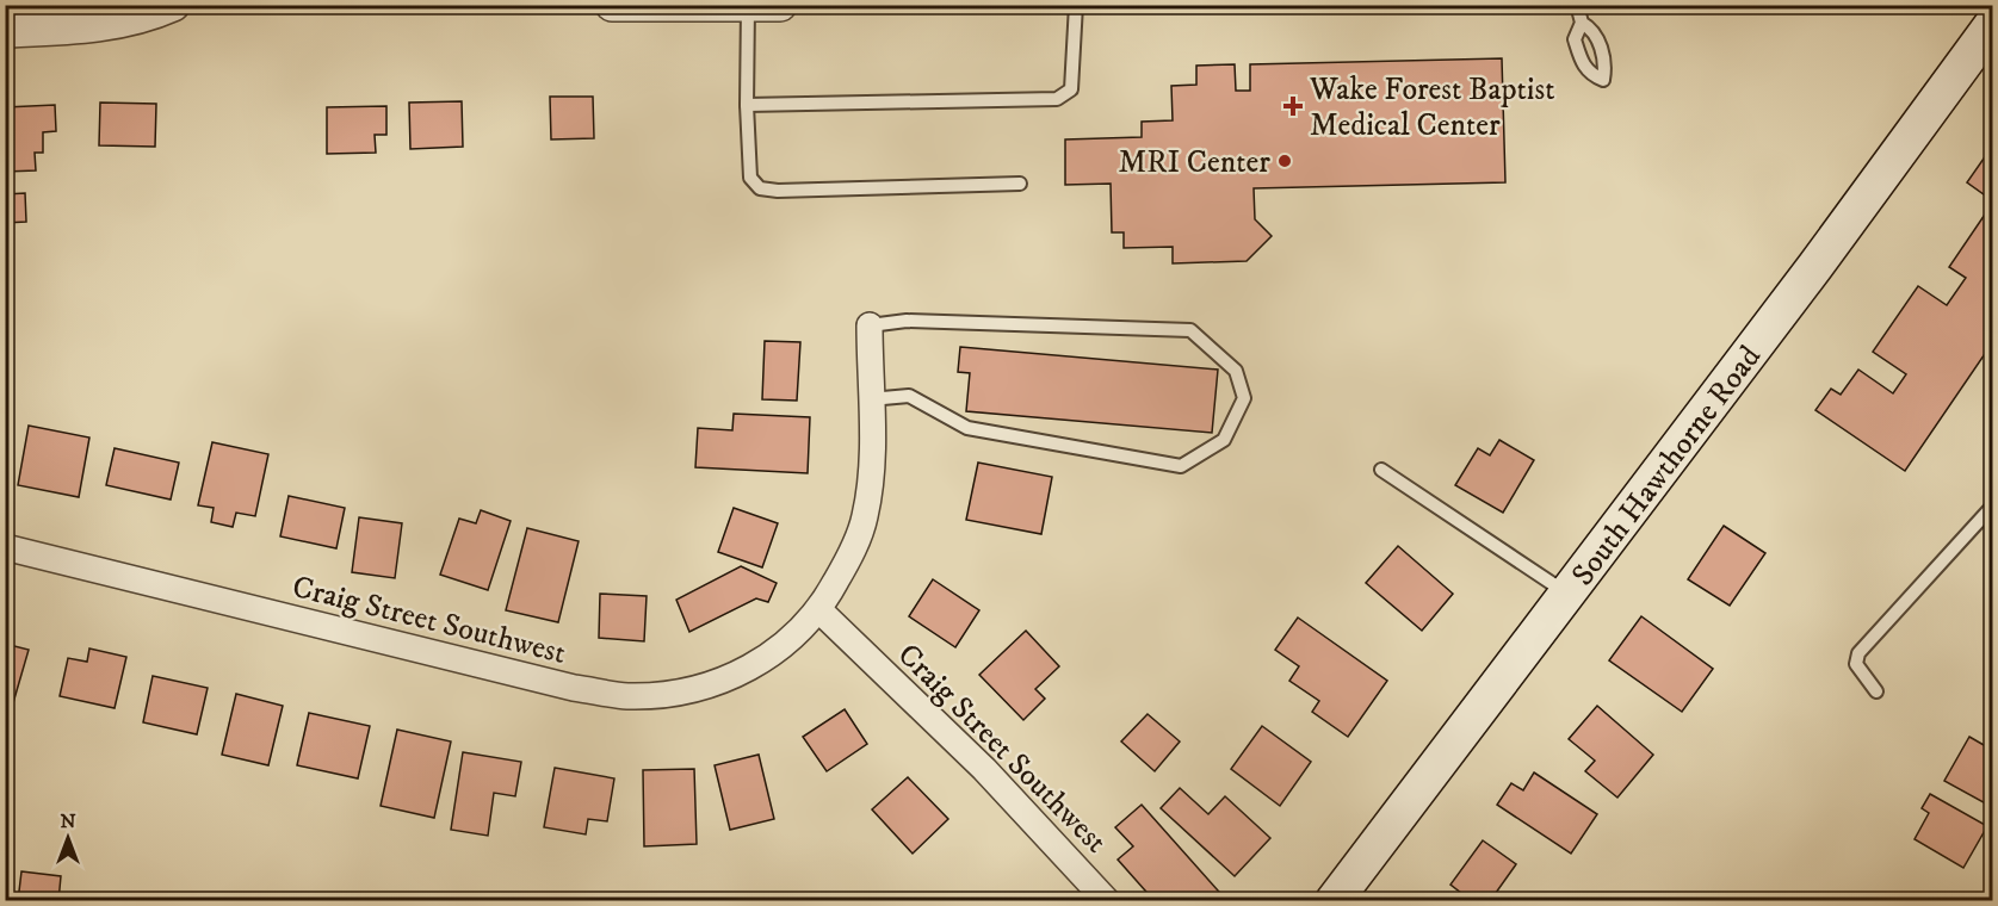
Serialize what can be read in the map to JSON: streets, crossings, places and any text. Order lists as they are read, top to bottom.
{
  "streets": {
    "main road": ["South Hawthorne Road"],
    "street": ["Craig Street Southwest"]
  },
  "places": {
    "health": ["Wake Forest Baptist Medical Center"],
    "other": ["MRI Center"]
  },
  "north": "top"
}
